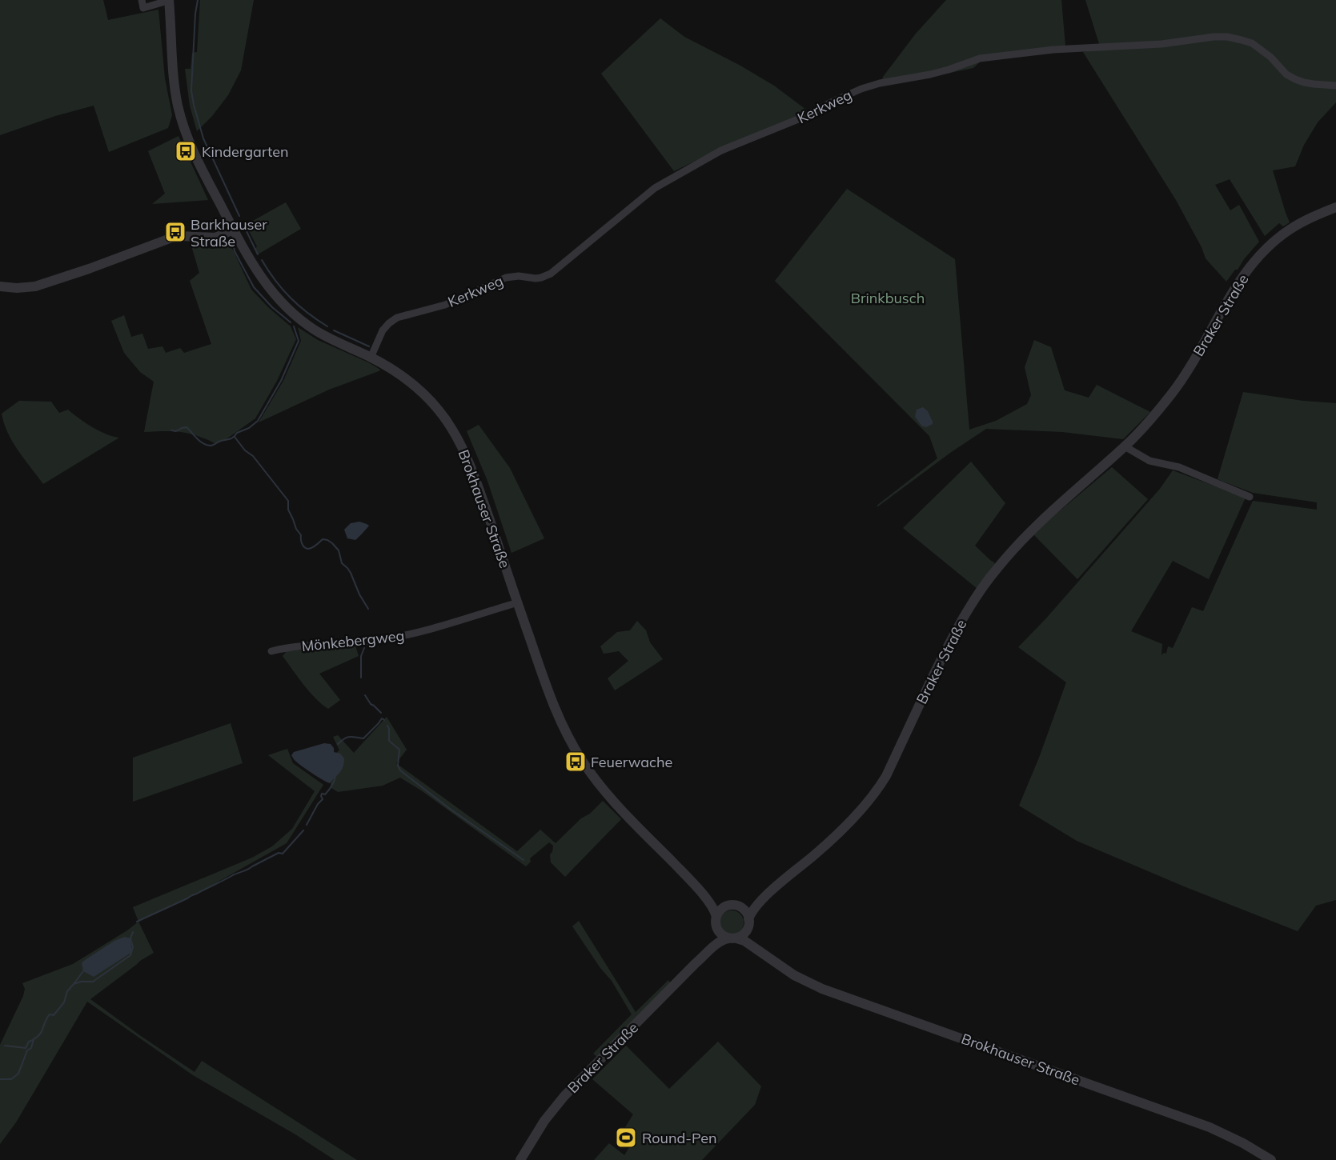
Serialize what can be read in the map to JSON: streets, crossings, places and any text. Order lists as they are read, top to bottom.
{
  "streets": {
    "street": [
      "Kerkweg",
      "Braker Straße",
      "Brokhauser Straße",
      "Mönkebergweg"
    ]
  },
  "crossings": [
    ["Kerkweg", "Brokhauser Straße"],
    ["Braker Straße", "Brokhauser Straße"],
    ["Brokhauser Straße", "Mönkebergweg"]
  ],
  "parks": ["Brinkbusch"],
  "places": {
    "bus stop": ["Kindergarten", "Barkhauser Straße", "Feuerwache"],
    "sports": ["Round-Pen"]
  }
}
